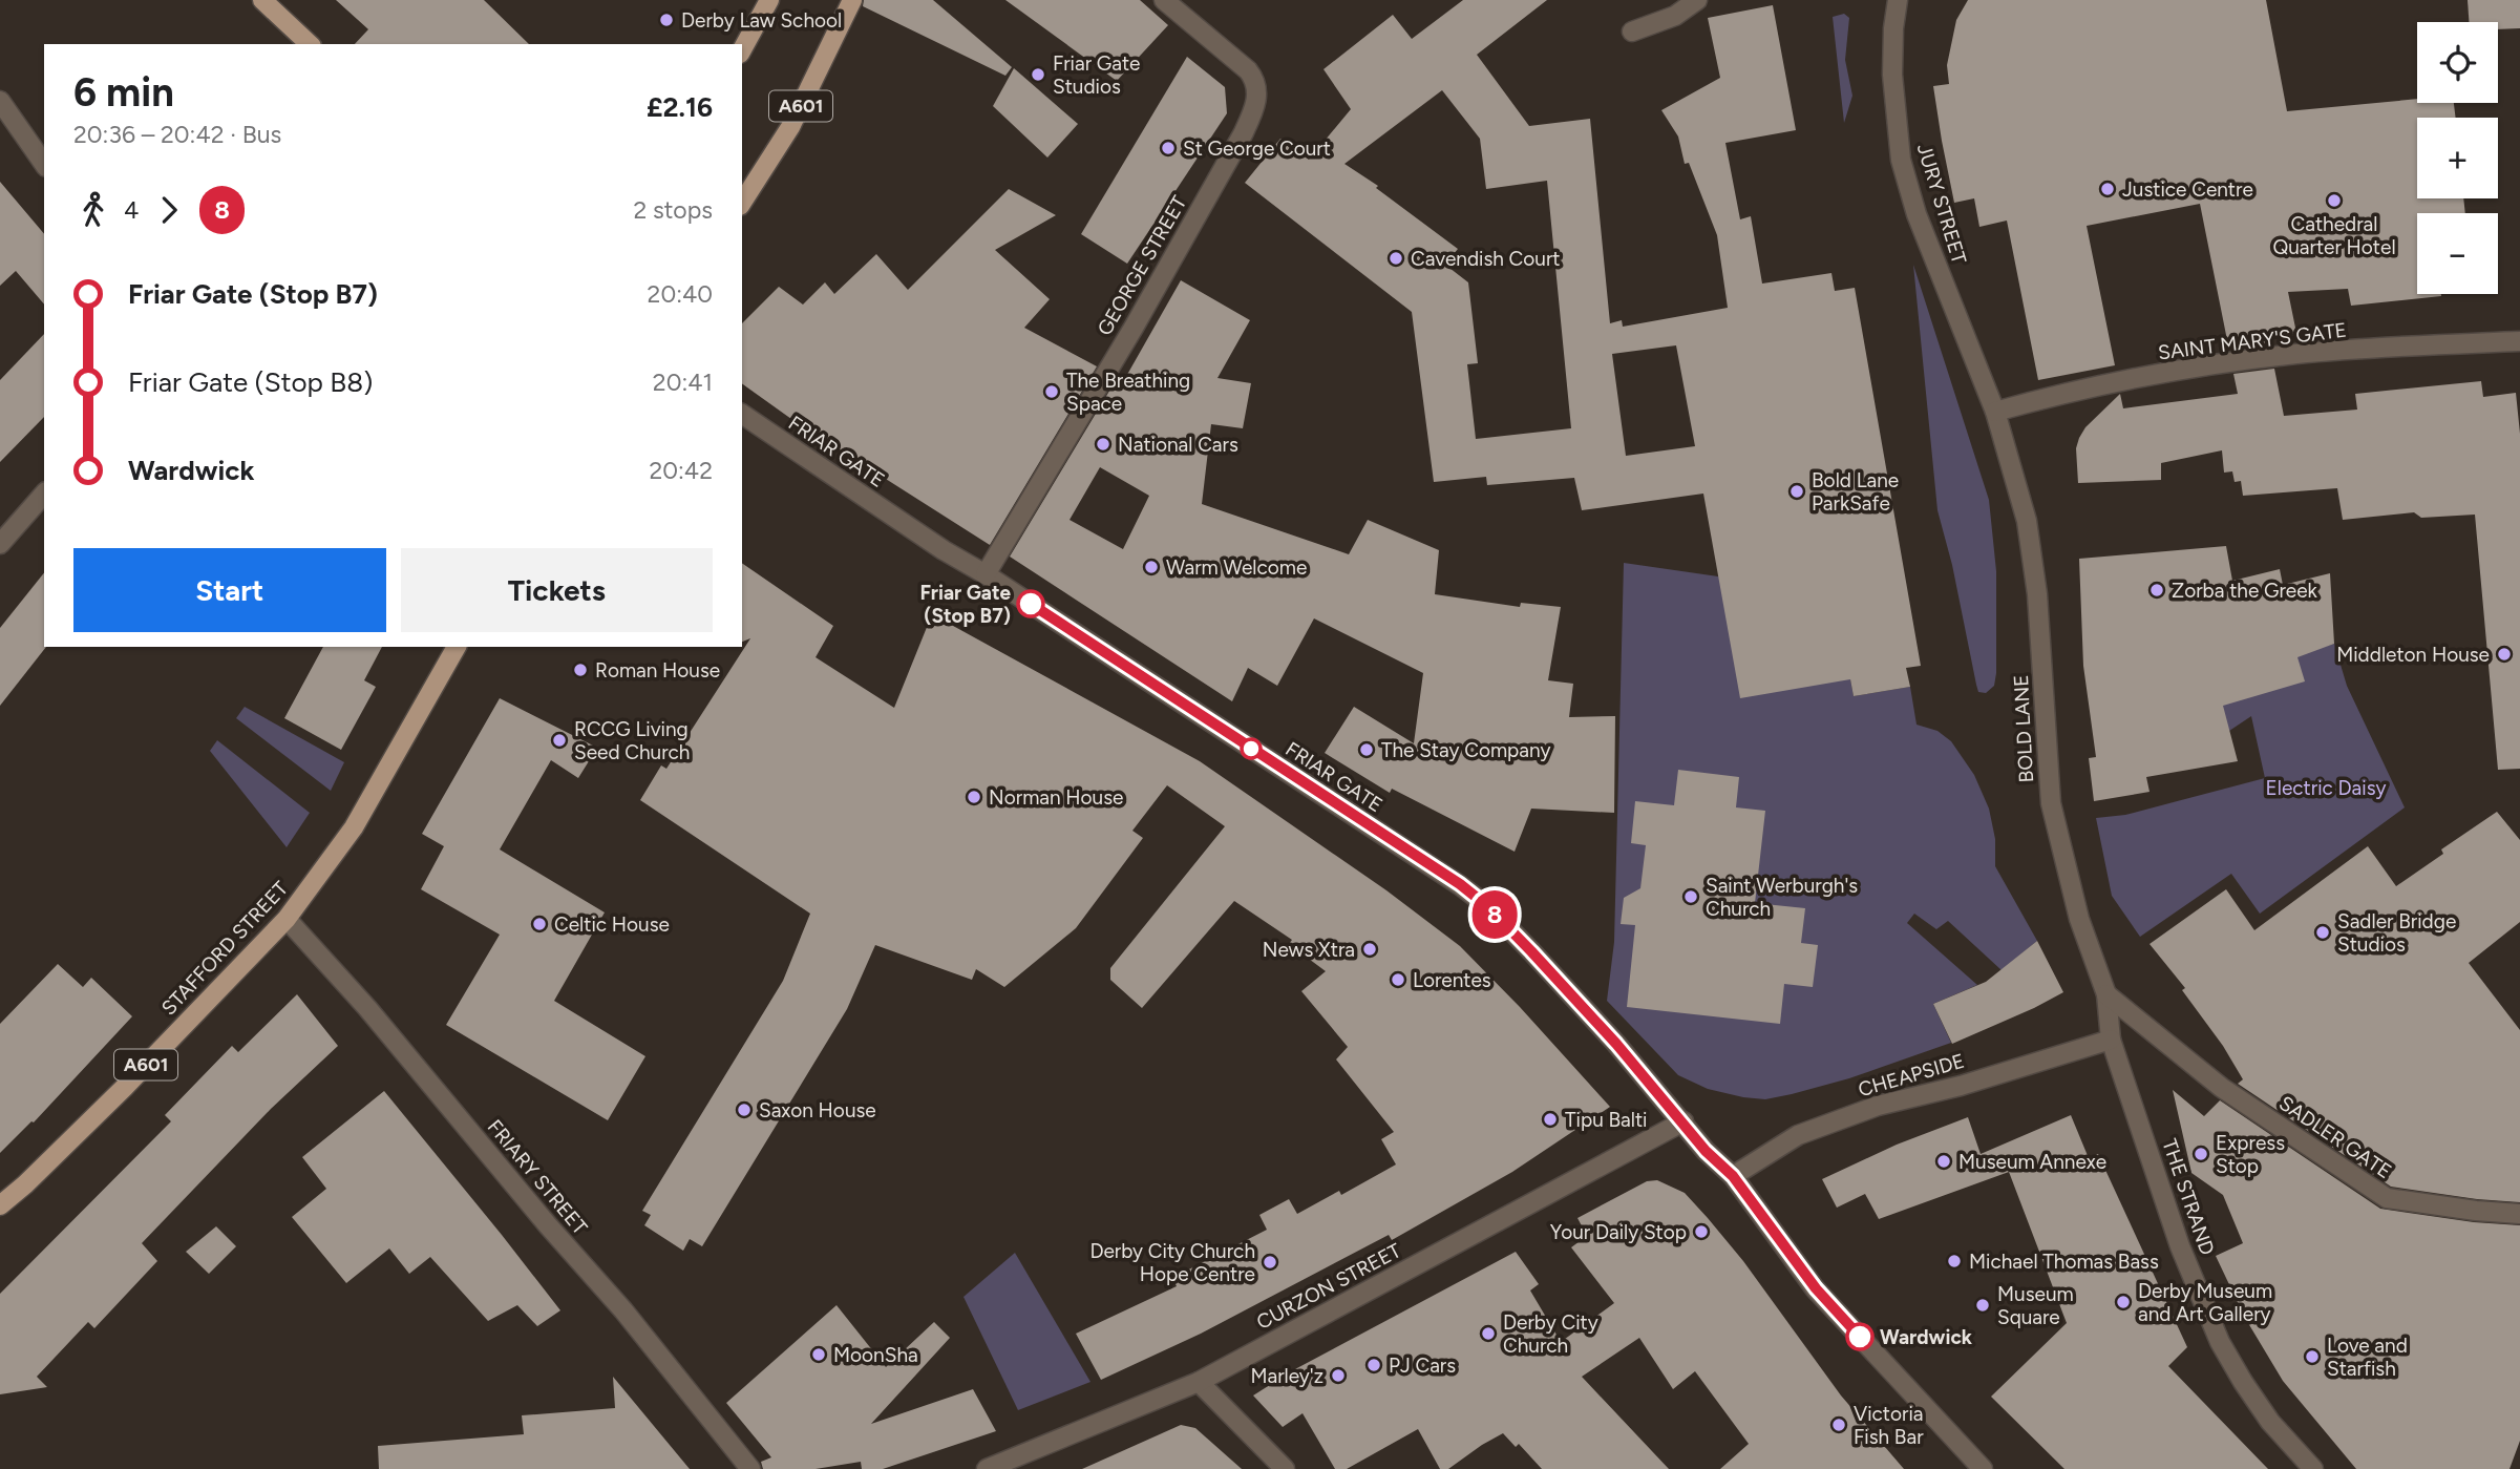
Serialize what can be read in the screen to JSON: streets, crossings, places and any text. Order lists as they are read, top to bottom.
{
  "streets": {
    "main road": ["A601", "STAFFORD STREET"],
    "street": [
      "JURY STREET",
      "GEORGE STREET",
      "SAINT MARY'S GATE",
      "FRIAR GATE",
      "BOLD LANE",
      "CHEAPSIDE",
      "SADLER GATE",
      "FRIARY STREET",
      "THE STRAND",
      "CURZON STREET"
    ]
  },
  "crossings": [
    ["JURY STREET", "SAINT MARY'S GATE"],
    ["JURY STREET", "BOLD LANE"],
    ["GEORGE STREET", "FRIAR GATE"],
    ["SAINT MARY'S GATE", "BOLD LANE"],
    ["FRIAR GATE", "CHEAPSIDE"],
    ["FRIAR GATE", "CURZON STREET"],
    ["BOLD LANE", "CHEAPSIDE"],
    ["BOLD LANE", "SADLER GATE"],
    ["BOLD LANE", "THE STRAND"],
    ["STAFFORD STREET", "FRIARY STREET"],
    ["CHEAPSIDE", "THE STRAND"]
  ],
  "parks": ["Electric Daisy"],
  "places": [
    "Derby Law School",
    "Friar Gate Studios",
    "St George Court",
    "Justice Centre",
    "Cathedral Quarter Hotel",
    "Cavendish Court",
    "The Breathing Space",
    "National Cars",
    "Bold Lane ParkSafe",
    "Warm Welcome",
    "Zorba the Greek",
    "Friar Gate (Stop B7)",
    "Middleton House",
    "Roman House",
    "RCCG Living Seed Church",
    "The Stay Company",
    "Norman House",
    "Saint Werburgh's Church",
    "Celtic House",
    "Sadler Bridge Studios",
    "News Xtra",
    "Lorentes",
    "Saxon House",
    "Tipu Balti",
    "Express Stop",
    "Museum Annexe",
    "Your Daily Stop",
    "Michael Thomas Bass",
    "Derby City Church Hope Centre",
    "Derby Museum and Art Gallery",
    "Museum Square",
    "Derby City Church",
    "Wardwick",
    "MoonSha",
    "Love and Starfish",
    "PJ Cars",
    "Marley'z",
    "Victoria Fish Bar"
  ],
  "lines": ["bus line 8"],
  "page": {
    "on_map": "8",
    "map_buttons": ["+", "−"],
    "heading": ["6 min", "20:36 – 20:42 · Bus", "£2.16"],
    "legs": ["4", "8", "2 stops"],
    "list": [
      {
        "name": "Friar Gate (Stop B7)",
        "value": "20:40"
      },
      {
        "name": "Friar Gate (Stop B8)",
        "value": "20:41"
      },
      {
        "name": "Wardwick",
        "value": "20:42"
      }
    ],
    "buttons": ["Start", "Tickets"]
  }
}
